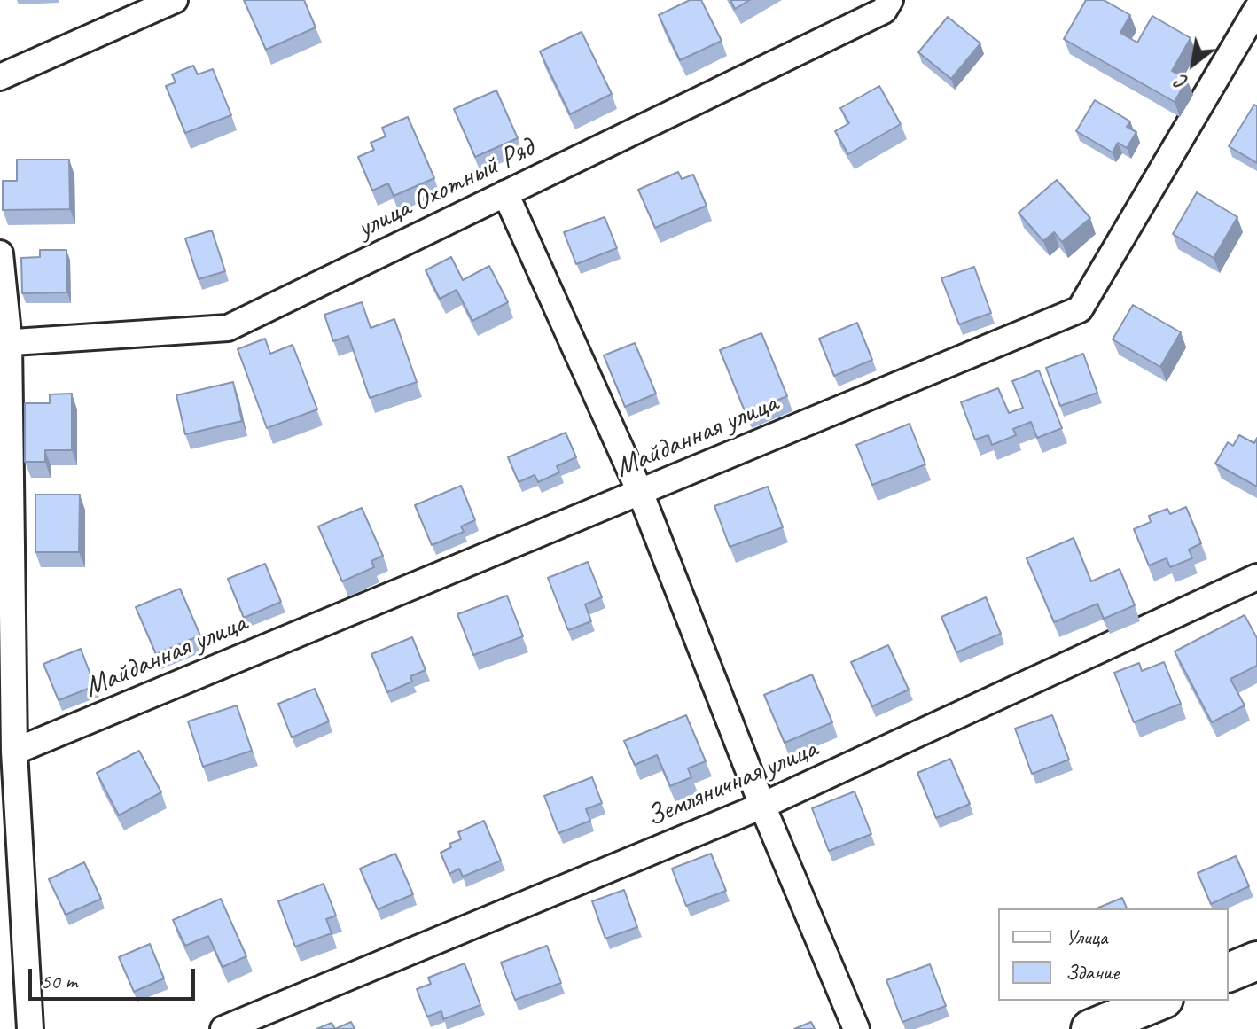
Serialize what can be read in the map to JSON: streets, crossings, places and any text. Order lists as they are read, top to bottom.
{
  "streets": {
    "street": ["улица Охотный Ряд", "Майданная улица", "Земляничная улица"]
  },
  "legend": ["Улица", "Здание"],
  "scale_bar": "50 m",
  "north": "bottom left"
}
